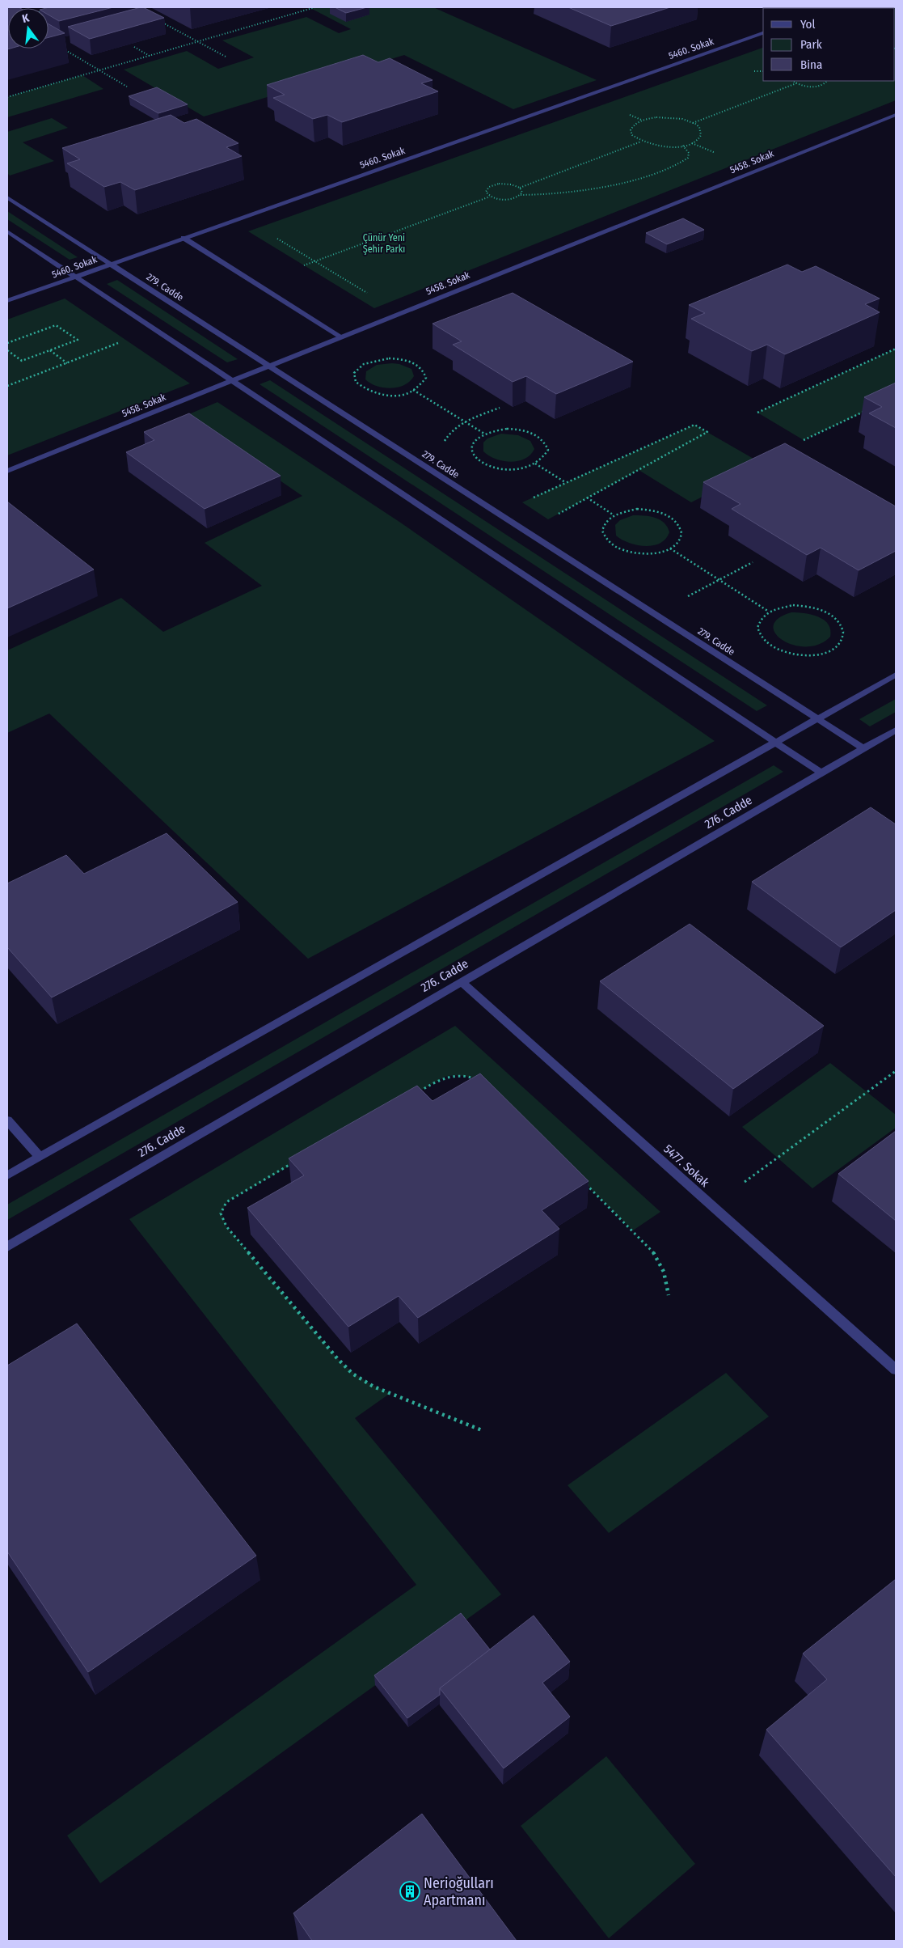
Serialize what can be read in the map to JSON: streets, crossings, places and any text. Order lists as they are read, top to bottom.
{
  "streets": {
    "street": [
      "5460. Sokak",
      "5458. Sokak",
      "279. Cadde",
      "276. Cadde",
      "5477. Sokak"
    ]
  },
  "crossings": [
    ["5460. Sokak", "279. Cadde"],
    ["5458. Sokak", "279. Cadde"],
    ["279. Cadde", "276. Cadde"],
    ["276. Cadde", "5477. Sokak"]
  ],
  "parks": ["Çünür Yeni Şehir Parkı"],
  "places": {
    "building": ["Nerioğulları Apartmanı"]
  },
  "legend": ["Yol", "Park", "Bina"],
  "north": "top"
}
